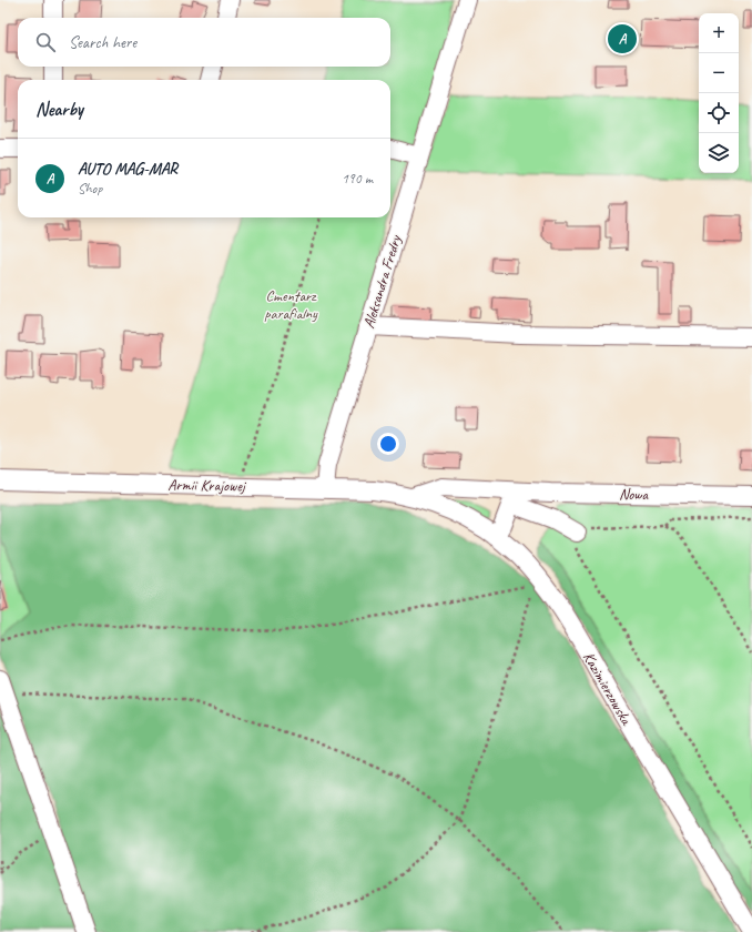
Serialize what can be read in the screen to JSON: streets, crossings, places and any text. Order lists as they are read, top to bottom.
{
  "streets": {
    "street": [
      "Aleksandra Fredry",
      "Armii Krajowej",
      "Nowa",
      "Kazimierzowska"
    ]
  },
  "crossings": [
    ["Aleksandra Fredry", "Armii Krajowej"],
    ["Armii Krajowej", "Nowa"],
    ["Armii Krajowej", "Kazimierzowska"],
    ["Nowa", "Kazimierzowska"]
  ],
  "parks": ["Cmentarz parafialny"],
  "page": {
    "map_buttons": ["+", "−"],
    "search": "Search here",
    "pins": "A",
    "heading": "Nearby",
    "list": [
      {
        "mark": "A",
        "name": "AUTO MAG-MAR",
        "note": "Shop",
        "value": "190 m"
      }
    ]
  }
}
